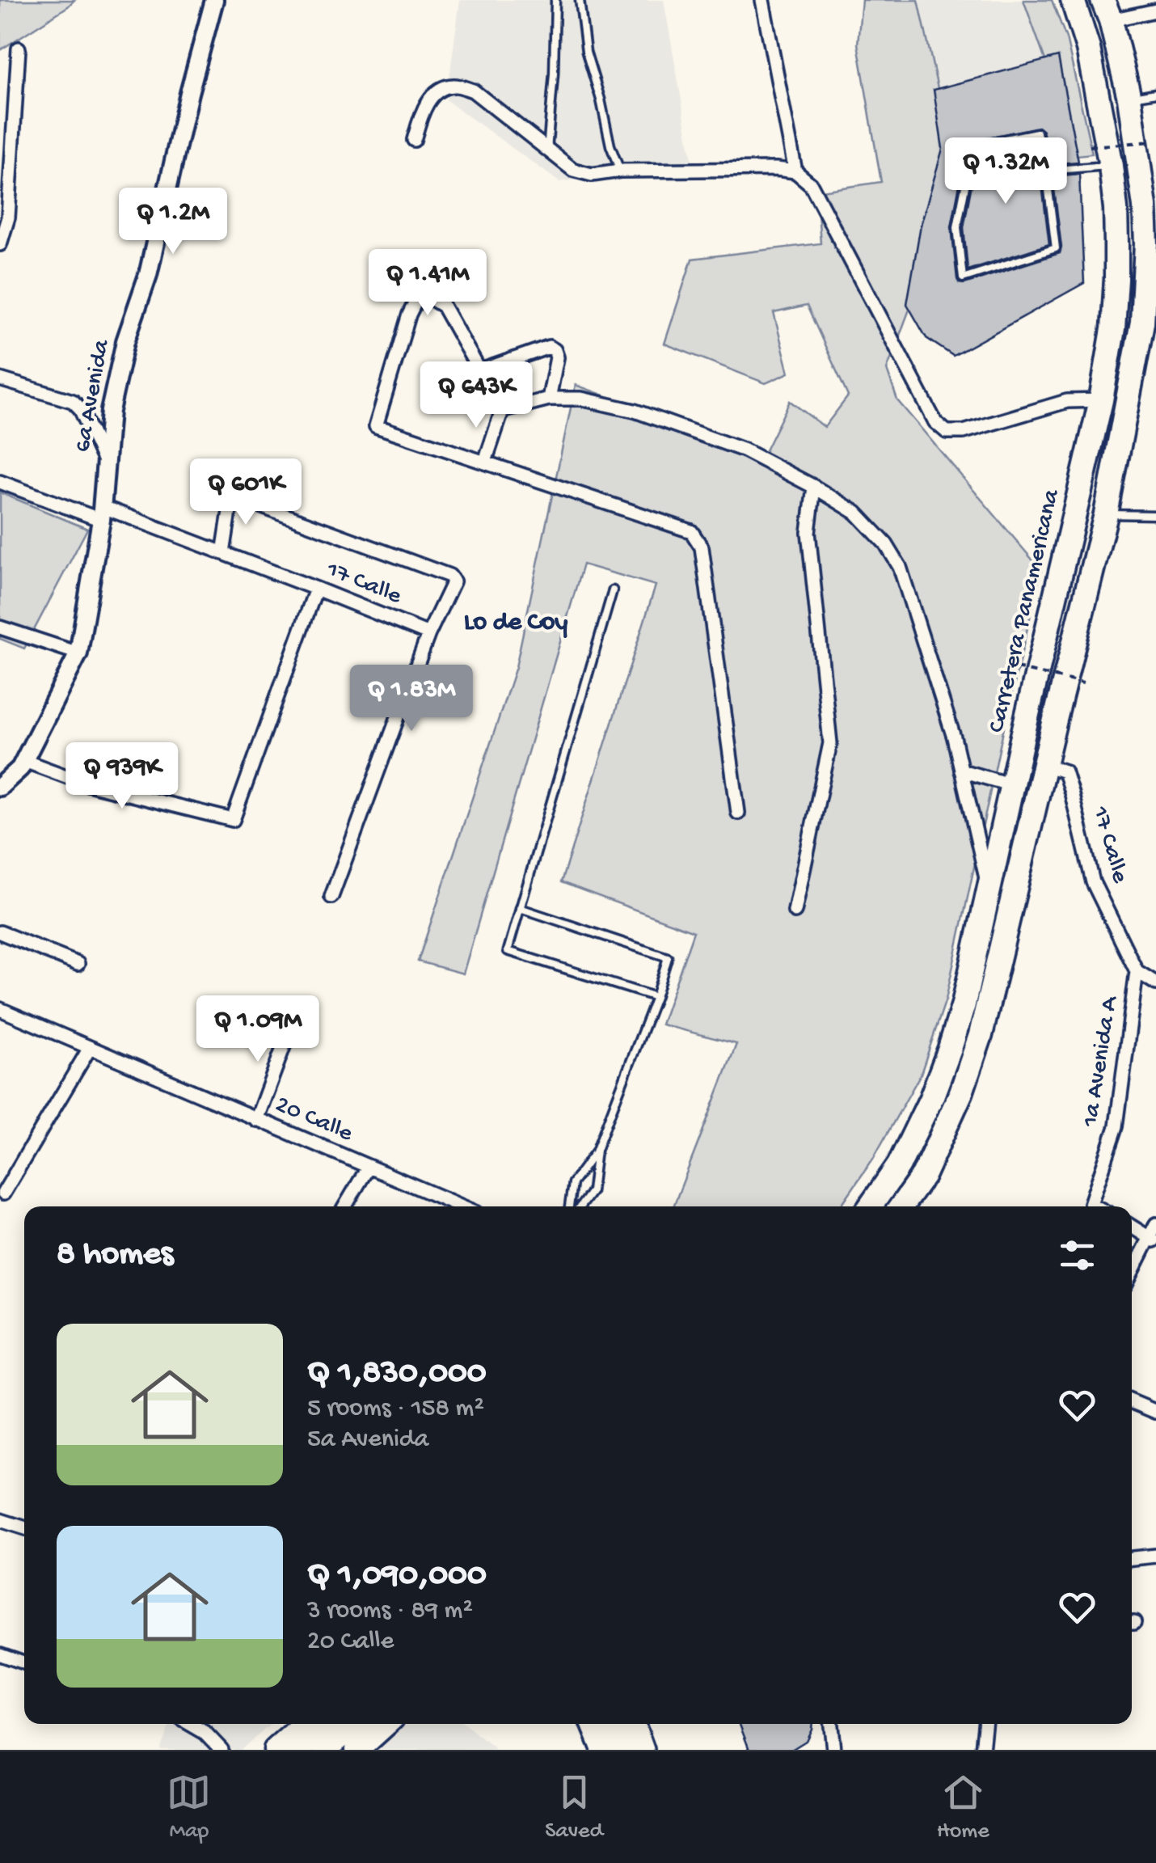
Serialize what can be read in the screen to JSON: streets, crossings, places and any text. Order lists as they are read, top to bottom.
{
  "streets": {
    "highway": ["Carretera Panamericana"],
    "street": [
      "6a Avenida",
      "17 Calle",
      "1a Avenida A",
      "20 Calle"
    ]
  },
  "crossings": [
    ["6a Avenida", "17 Calle"],
    ["17 Calle", "1a Avenida A"]
  ],
  "districts": ["Lo de Coy"],
  "page": {
    "price": [
      "Q 1.32M",
      "Q 1.2M",
      "Q 1.41M",
      "Q 643K",
      "Q 601K",
      "Q 1.83M",
      "Q 939K",
      "Q 1.09M"
    ],
    "heading": "8 homes",
    "list": [
      {
        "name": "Q 1,830,000",
        "note": "5 rooms · 158 m² · 5a Avenida"
      },
      {
        "name": "Q 1,090,000",
        "note": "3 rooms · 89 m² · 20 Calle"
      }
    ],
    "tabs": ["Map", "Saved", "Home"]
  }
}
